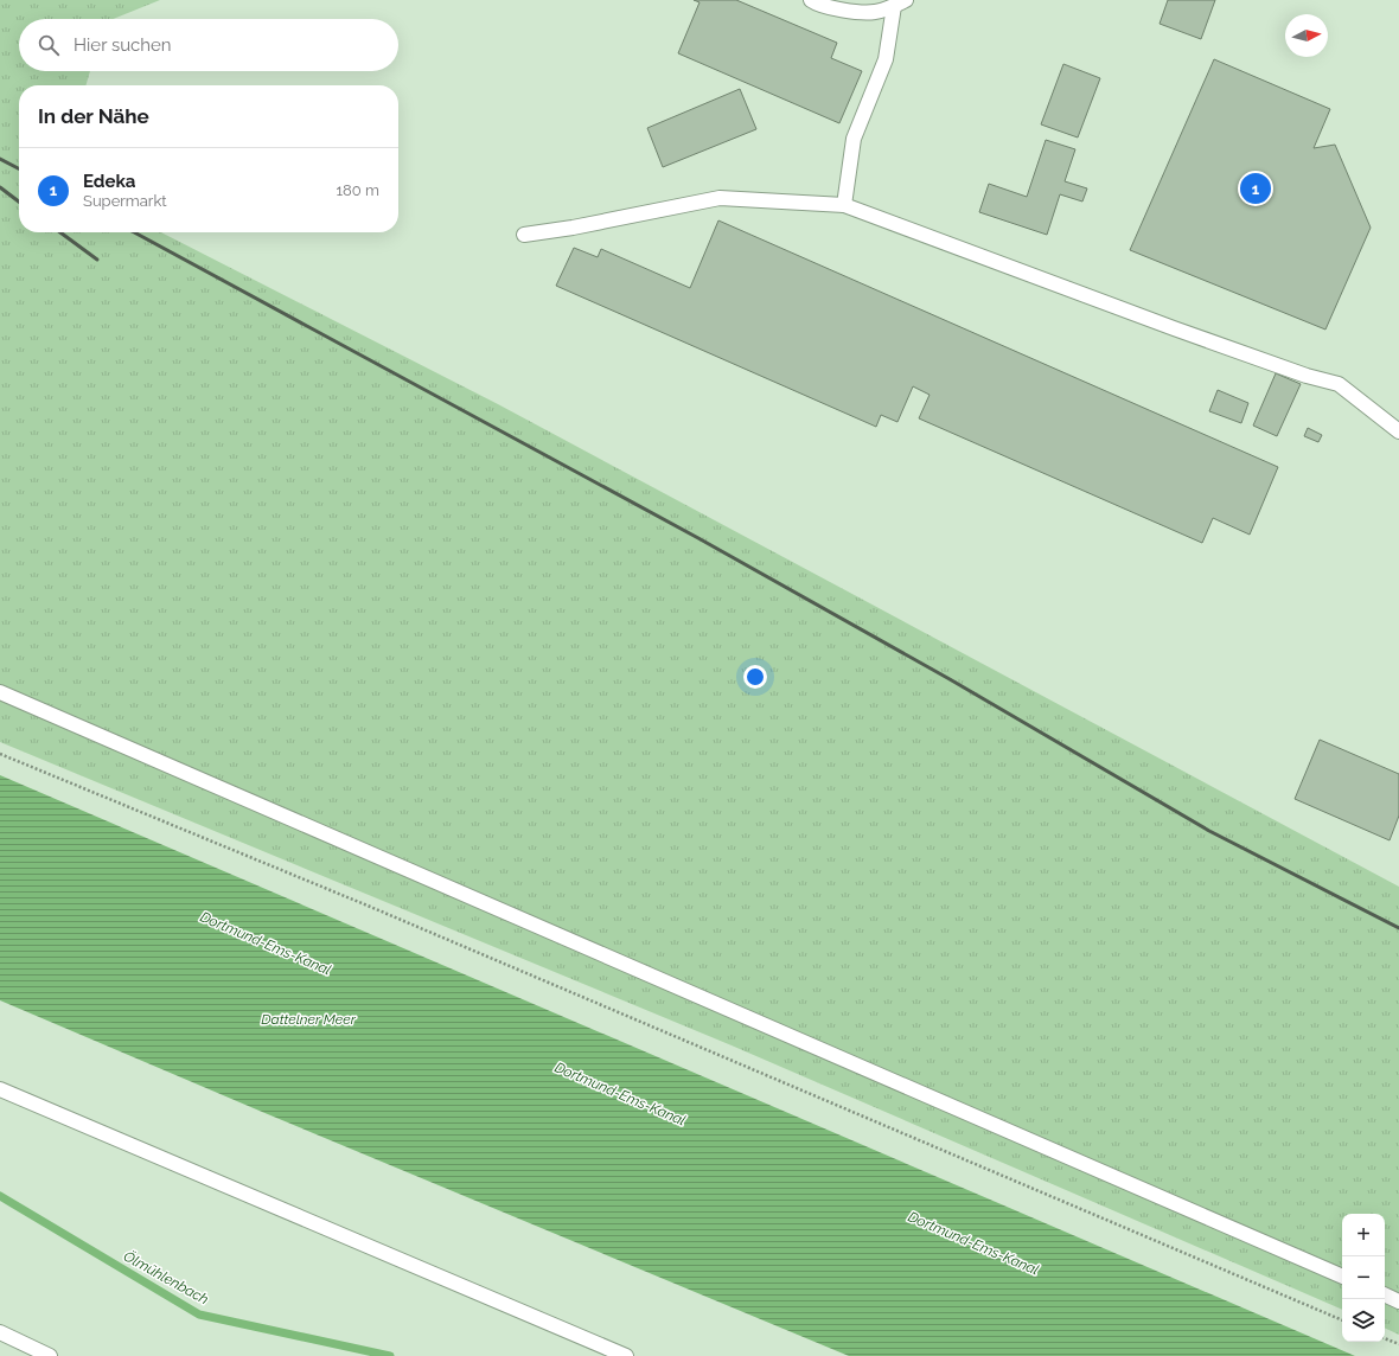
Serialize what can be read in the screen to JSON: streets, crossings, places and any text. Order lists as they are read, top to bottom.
{
  "water": ["Dortmund-Ems-Kanal", "Dattelner Meer", "Ölmühlenbach"],
  "north": "right",
  "page": {
    "search": "Hier suchen",
    "heading": "In der Nähe",
    "list": [
      {
        "mark": "1",
        "name": "Edeka",
        "note": "Supermarkt",
        "value": "180 m"
      }
    ],
    "pins": "1",
    "map_buttons": ["+", "−"]
  }
}
